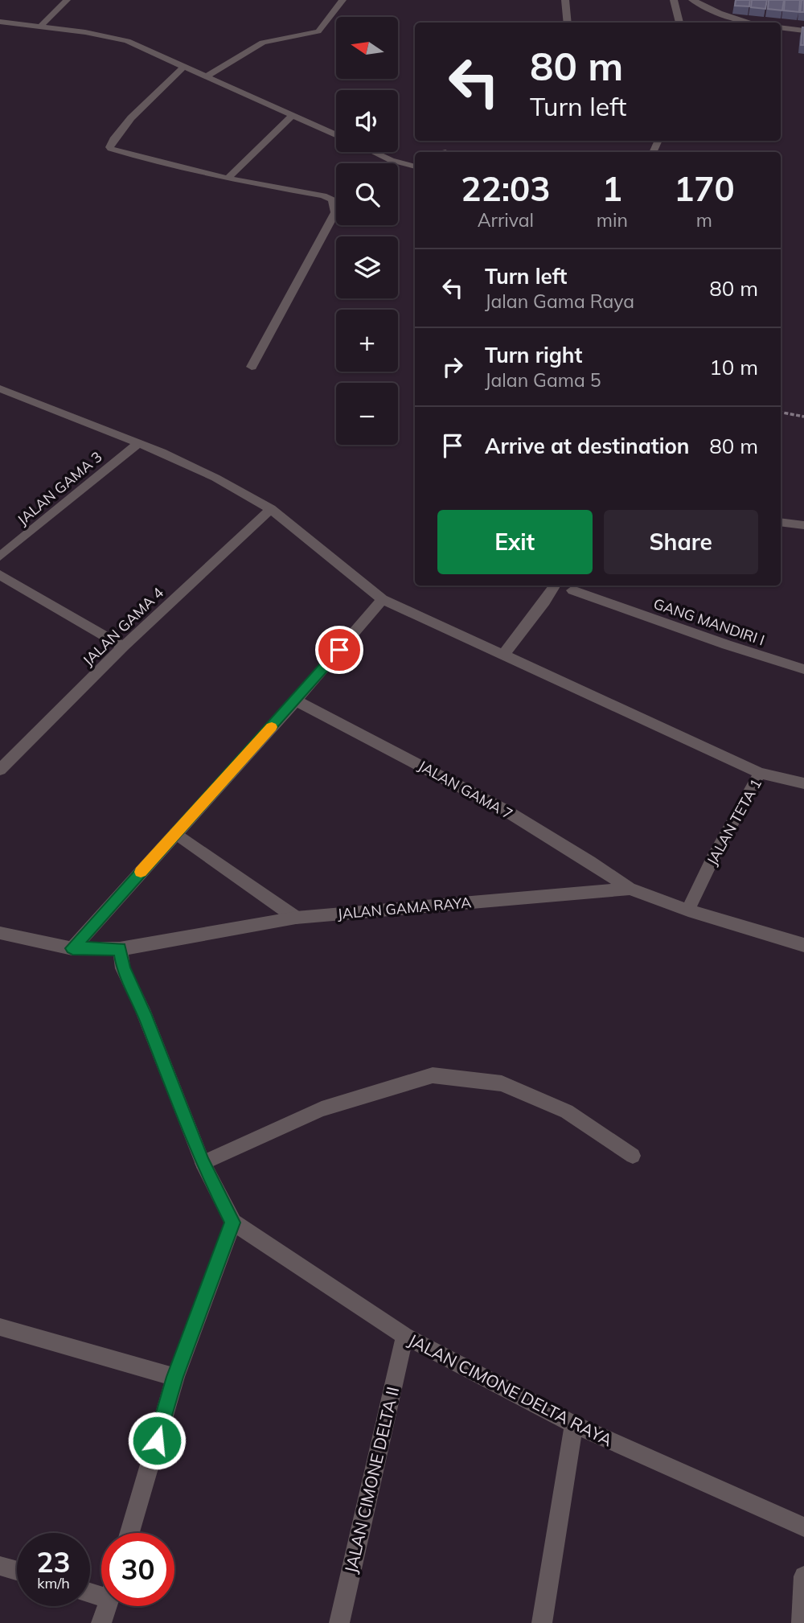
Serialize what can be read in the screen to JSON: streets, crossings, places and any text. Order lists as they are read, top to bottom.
{
  "streets": {
    "street": [
      "JALAN GAMA 3",
      "GANG MANDIRI I",
      "JALAN GAMA 4",
      "JALAN GAMA 7",
      "JALAN TETA 1",
      "JALAN GAMA RAYA",
      "JALAN CIMONE DELTA RAYA",
      "JALAN CIMONE DELTA II"
    ]
  },
  "crossings": [
    ["JALAN GAMA 7", "JALAN GAMA RAYA"],
    ["JALAN TETA 1", "JALAN GAMA RAYA"],
    ["JALAN CIMONE DELTA RAYA", "JALAN CIMONE DELTA II"]
  ],
  "north": "left",
  "page": {
    "map_buttons": ["+", "−"],
    "turn": ["80 m", "Turn left"],
    "eta": [
      "22:03",
      "Arrival",
      "1",
      "min",
      "170",
      "m"
    ],
    "list": [
      {
        "name": "Turn left",
        "note": "Jalan Gama Raya",
        "value": "80 m"
      },
      {
        "name": "Turn right",
        "note": "Jalan Gama 5",
        "value": "10 m"
      },
      {
        "name": "Arrive at destination",
        "value": "80 m"
      }
    ],
    "buttons": ["Exit", "Share"],
    "speed": "23 km/h",
    "limit": "30"
  }
}
